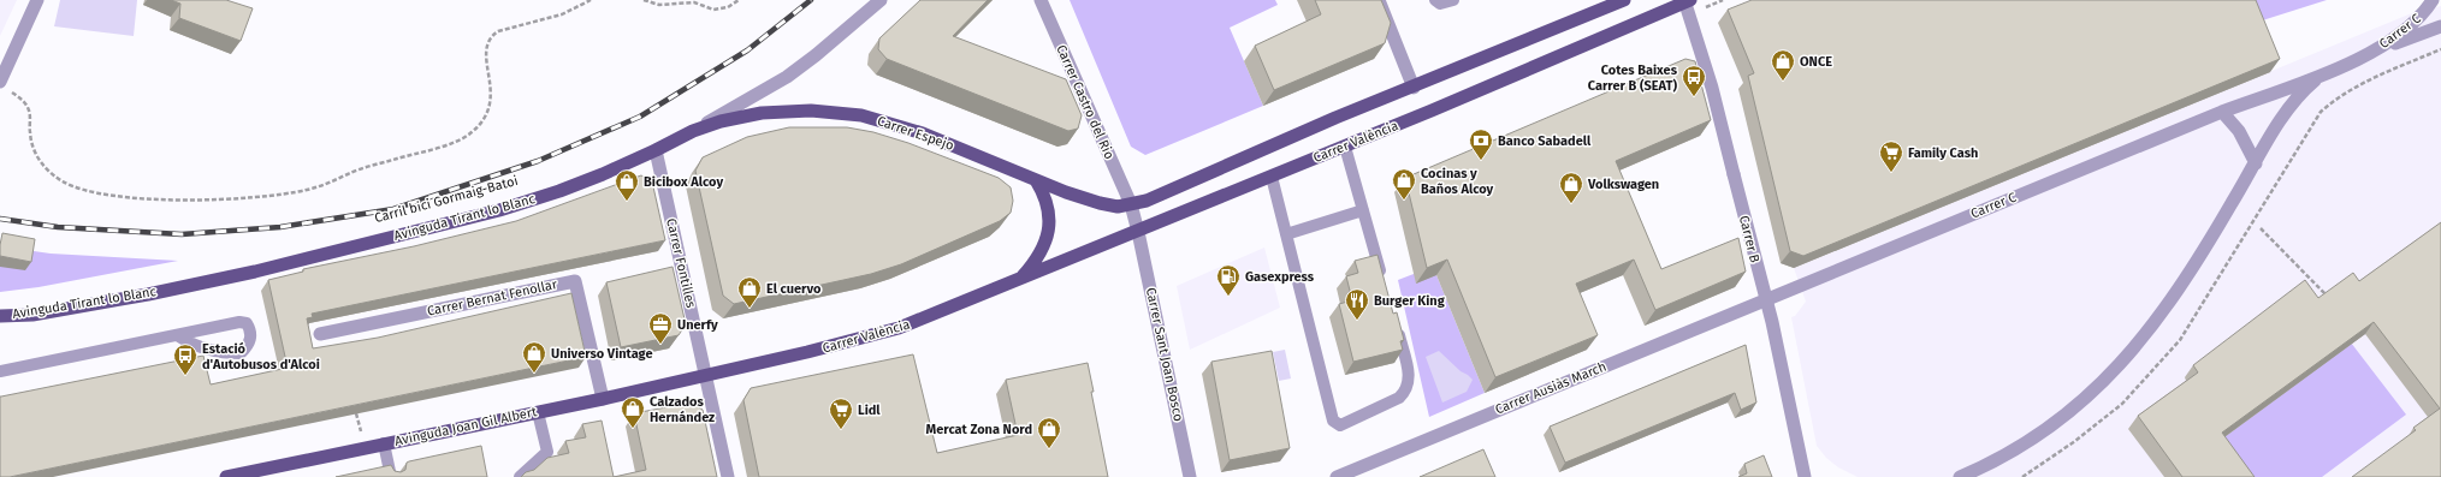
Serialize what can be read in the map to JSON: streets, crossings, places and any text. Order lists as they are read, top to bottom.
{
  "streets": {
    "main road": [
      "Carrer Espejo",
      "Carrer València",
      "Avinguda Tirant lo Blanc",
      "Avinguda Joan Gil Albert"
    ],
    "street": [
      "Carrer C",
      "Carrer Castro del Rio",
      "Carrer B",
      "Carrer Fontilles",
      "Carrer Bernat Fenollar",
      "Carrer Sant Joan Bosco",
      "Carrer Ausiàs March"
    ]
  },
  "crossings": [
    ["Carrer C", "Carrer B"],
    ["Carrer C", "Carrer Ausiàs March"],
    ["Carrer Castro del Rio", "Carrer Espejo"],
    ["Carrer Espejo", "Carrer València"],
    ["Carrer Espejo", "Avinguda Tirant lo Blanc"],
    ["Carrer València", "Carrer B"],
    ["Carrer València", "Carrer Fontilles"],
    ["Carrer València", "Carrer Sant Joan Bosco"],
    ["Carrer València", "Avinguda Joan Gil Albert"],
    ["Avinguda Tirant lo Blanc", "Carrer Fontilles"],
    ["Carrer B", "Carrer Ausiàs March"],
    ["Carrer Fontilles", "Avinguda Joan Gil Albert"],
    ["Carrer Bernat Fenollar", "Avinguda Joan Gil Albert"]
  ],
  "places": {
    "shop": [
      "ONCE",
      "Cocinas y Baños Alcoy",
      "Bicibox Alcoy",
      "Volkswagen",
      "El cuervo",
      "Universo Vintage",
      "Calzados Hernández",
      "Mercat Zona Nord"
    ],
    "bus stop": ["Cotes Baixes Carrer B (SEAT)", "Estació d'Autobusos d'Alcoi"],
    "bank": ["Banco Sabadell"],
    "supermarket": ["Family Cash", "Lidl"],
    "fuel station": ["Gasexpress"],
    "restaurant": ["Burger King"],
    "office": ["Unerfy"]
  }
}
